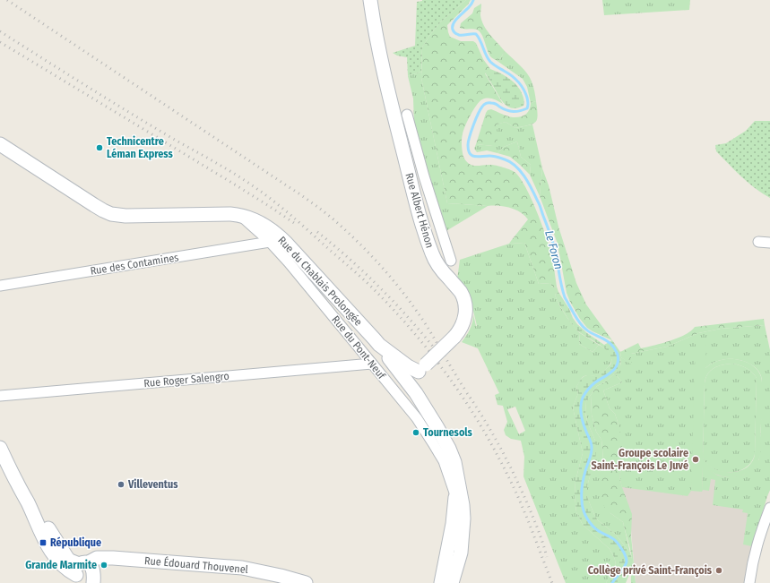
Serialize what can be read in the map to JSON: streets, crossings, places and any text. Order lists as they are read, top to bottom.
{
  "streets": {
    "street": [
      "Rue Albert Hénon",
      "Rue des Contamines",
      "Rue du Chablais Prolongée",
      "Rue du Pont-Neuf",
      "Rue Roger Salengro",
      "Rue Édouard Thouvenel"
    ]
  },
  "crossings": [
    ["Rue Albert Hénon", "Rue du Chablais Prolongée"],
    ["Rue Albert Hénon", "Rue du Pont-Neuf"],
    ["Rue des Contamines", "Rue du Pont-Neuf"],
    ["Rue du Chablais Prolongée", "Rue du Pont-Neuf"],
    ["Rue du Pont-Neuf", "Rue Roger Salengro"]
  ],
  "water": ["Le Foron"],
  "places": {
    "other": [
      "Technicentre Léman Express",
      "Tournesols",
      "Groupe scolaire Saint-François Le Juvé",
      "Villeventus",
      "Grande Marmite",
      "Collège privé Saint-François"
    ],
    "transit": ["République"]
  }
}
